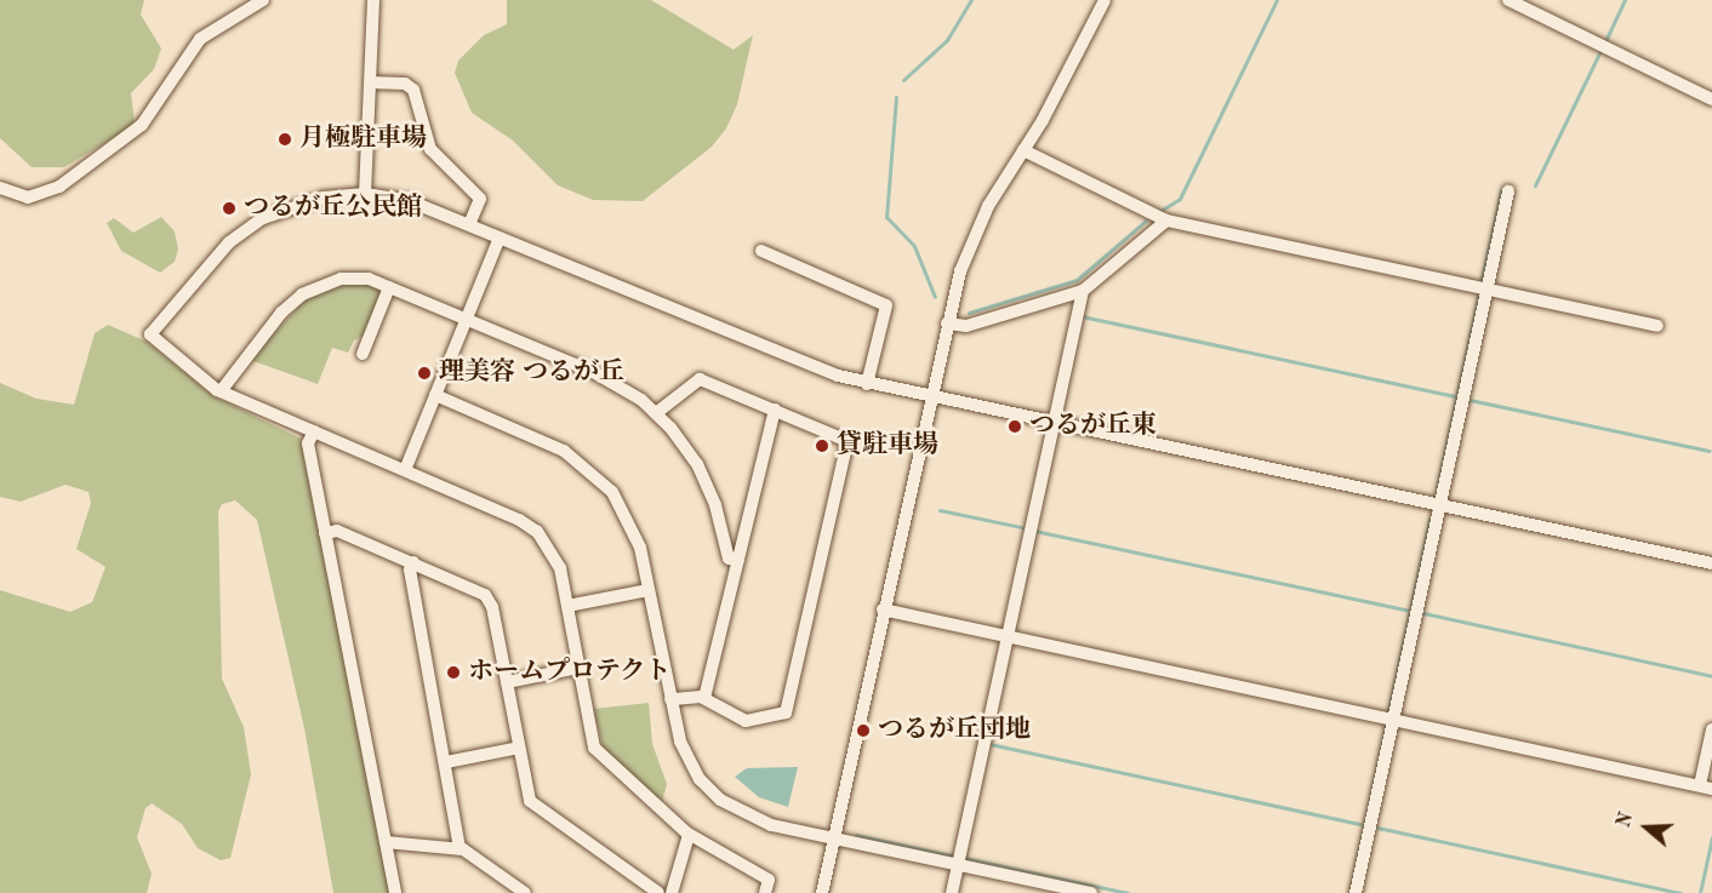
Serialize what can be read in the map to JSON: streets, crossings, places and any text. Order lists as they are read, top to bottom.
{
  "places": [
    "月極駐車場",
    "つるが丘公民館",
    "理美容 つるが丘",
    "つるが丘東",
    "貸駐車場",
    "ホームプロテクト",
    "つるが丘団地"
  ],
  "north": "left"
}
